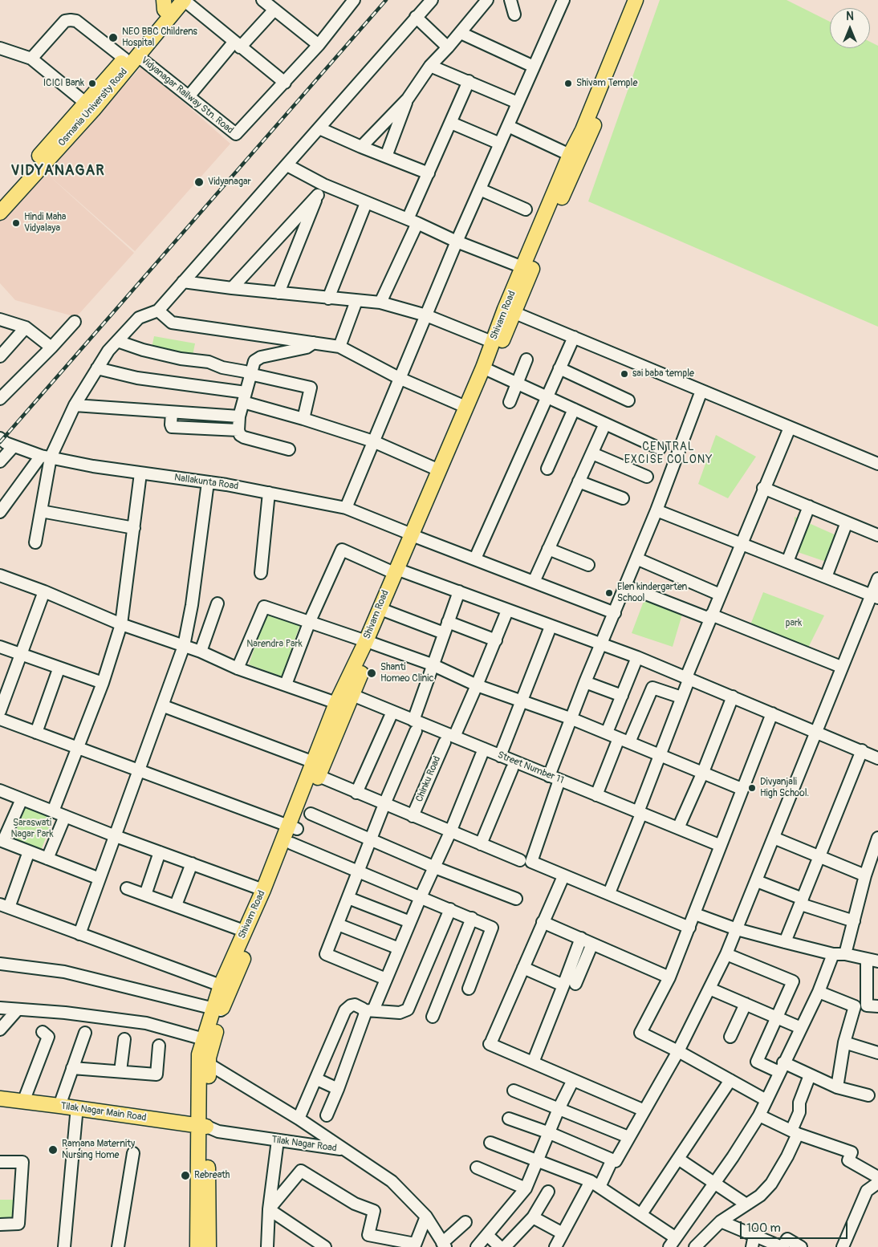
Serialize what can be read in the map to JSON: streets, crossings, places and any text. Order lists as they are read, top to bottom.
{
  "streets": {
    "main road": ["Osmania University Road", "Shivam Road", "Tilak Nagar Main Road"],
    "street": [
      "Vidyanagar Railway Stn. Road",
      "Nallakunta Road",
      "Street Number 11",
      "Chinku Road",
      "Tilak Nagar Road"
    ]
  },
  "crossings": [
    ["Vidyanagar Railway Stn. Road", "Osmania University Road"],
    ["Shivam Road", "Nallakunta Road"],
    ["Shivam Road", "Street Number 11"],
    ["Shivam Road", "Tilak Nagar Main Road"],
    ["Shivam Road", "Tilak Nagar Road"],
    ["Street Number 11", "Chinku Road"],
    ["Tilak Nagar Main Road", "Tilak Nagar Road"]
  ],
  "districts": ["VIDYANAGAR", "CENTRAL EXCISE COLONY"],
  "parks": ["park", "Narendra Park", "Saraswati Nagar Park"],
  "places": [
    "NEO BBC Childrens Hospital",
    "ICICI Bank",
    "Shivam Temple",
    "Vidyanagar",
    "Hindi Maha Vidyalaya",
    "sai baba temple",
    "Elen kindergarten School",
    "Shanti Homeo Clinic",
    "Divyanjali High School.",
    "Ramana Maternity Nursing Home",
    "Rebreath"
  ],
  "scale_bar": "100 m",
  "north": "top"
}
